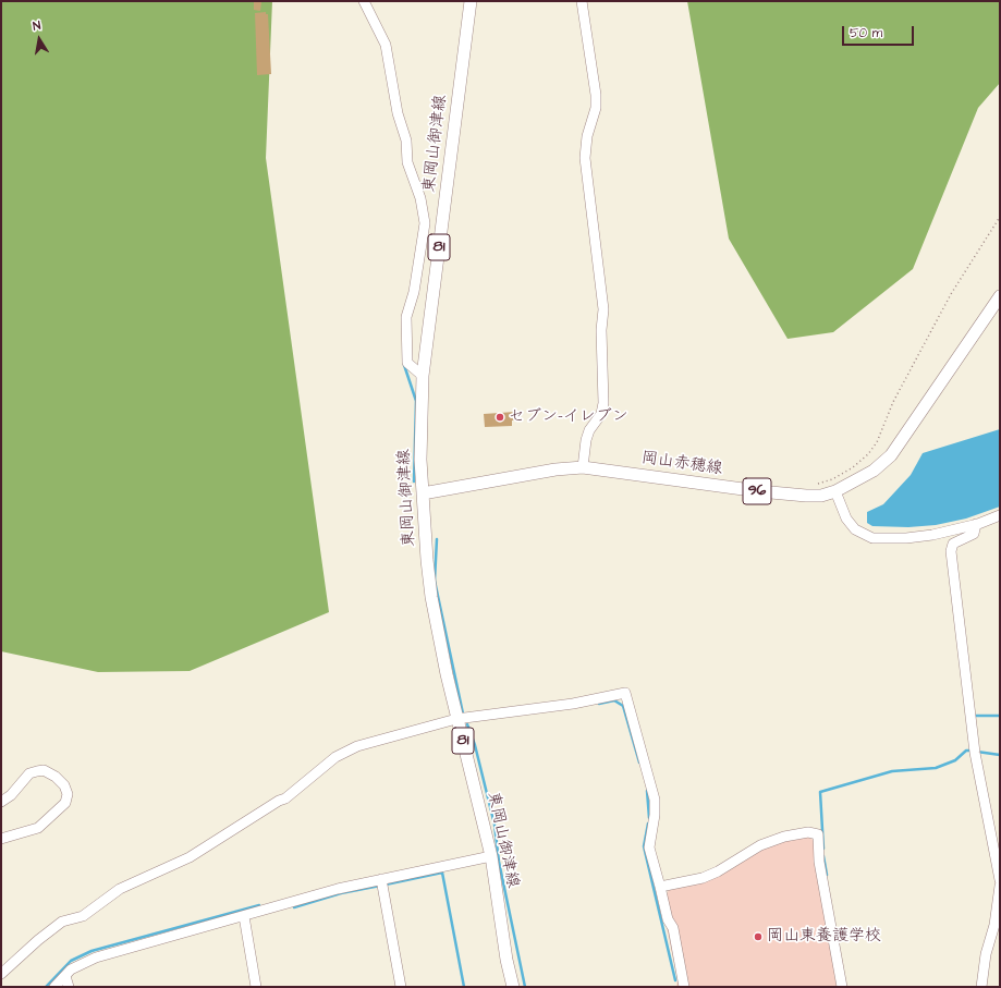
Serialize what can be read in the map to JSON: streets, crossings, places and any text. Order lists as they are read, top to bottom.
{
  "streets": {
    "main road": [
      "東岡山御津線",
      "81",
      "岡山赤穂線",
      "96"
    ]
  },
  "crossings": [
    ["東岡山御津線", "岡山赤穂線"]
  ],
  "places": ["セブン-イレブン", "岡山東養護学校"],
  "scale_bar": "50 m",
  "north": "top"
}
